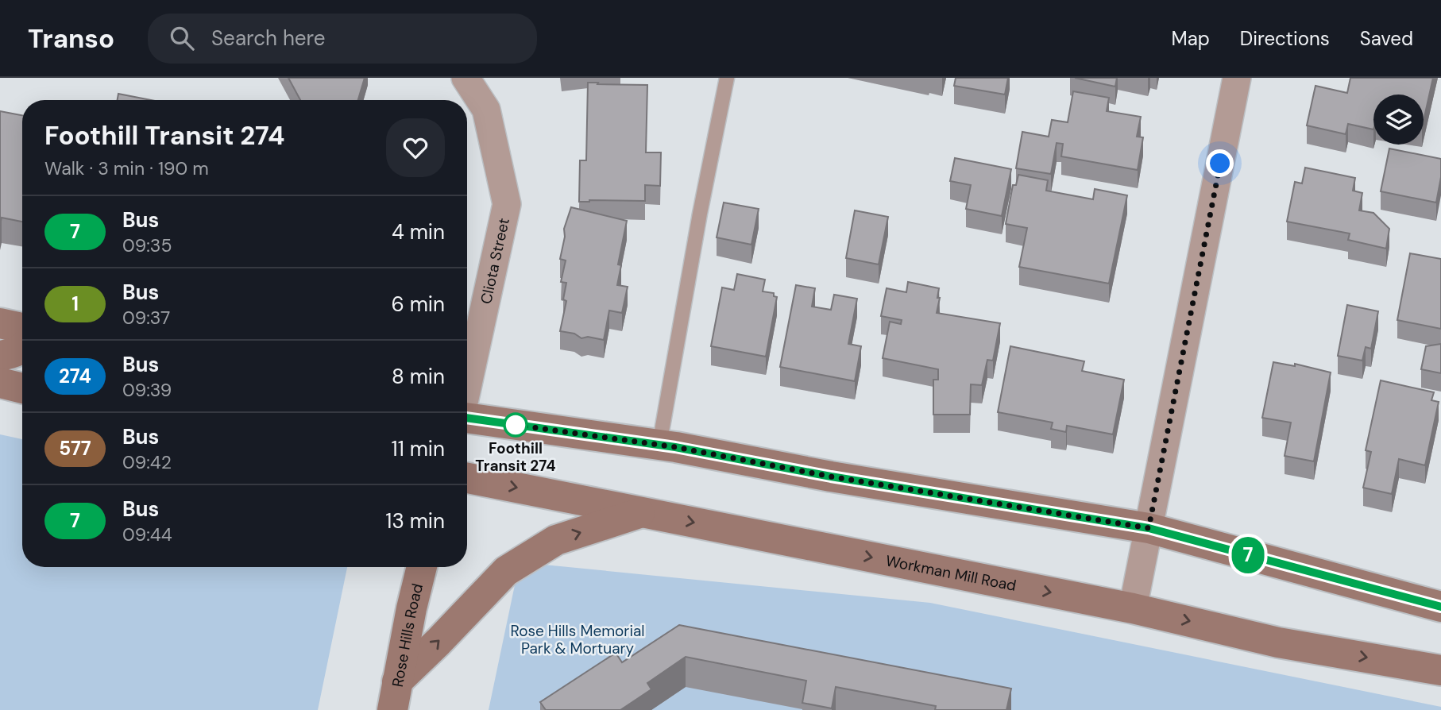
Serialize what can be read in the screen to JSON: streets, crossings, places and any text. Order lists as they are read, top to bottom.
{
  "streets": {
    "main road": ["Workman Mill Road", "Rose Hills Road"],
    "street": ["Cliota Street"]
  },
  "parks": ["Rose Hills Memorial Park & Mortuary"],
  "places": ["Foothill Transit 274"],
  "lines": ["bus line 7"],
  "page": {
    "header": "Transo",
    "search": "Search here",
    "nav": ["Map", "Directions", "Saved"],
    "on_map": "7",
    "heading": ["Foothill Transit 274", "Walk · 3 min · 190 m"],
    "list": [
      {
        "mark": "7",
        "name": "Bus",
        "note": "09:35",
        "value": "4 min"
      },
      {
        "mark": "1",
        "name": "Bus",
        "note": "09:37",
        "value": "6 min"
      },
      {
        "mark": "274",
        "name": "Bus",
        "note": "09:39",
        "value": "8 min"
      },
      {
        "mark": "577",
        "name": "Bus",
        "note": "09:42",
        "value": "11 min"
      },
      {
        "mark": "7",
        "name": "Bus",
        "note": "09:44",
        "value": "13 min"
      }
    ]
  }
}
